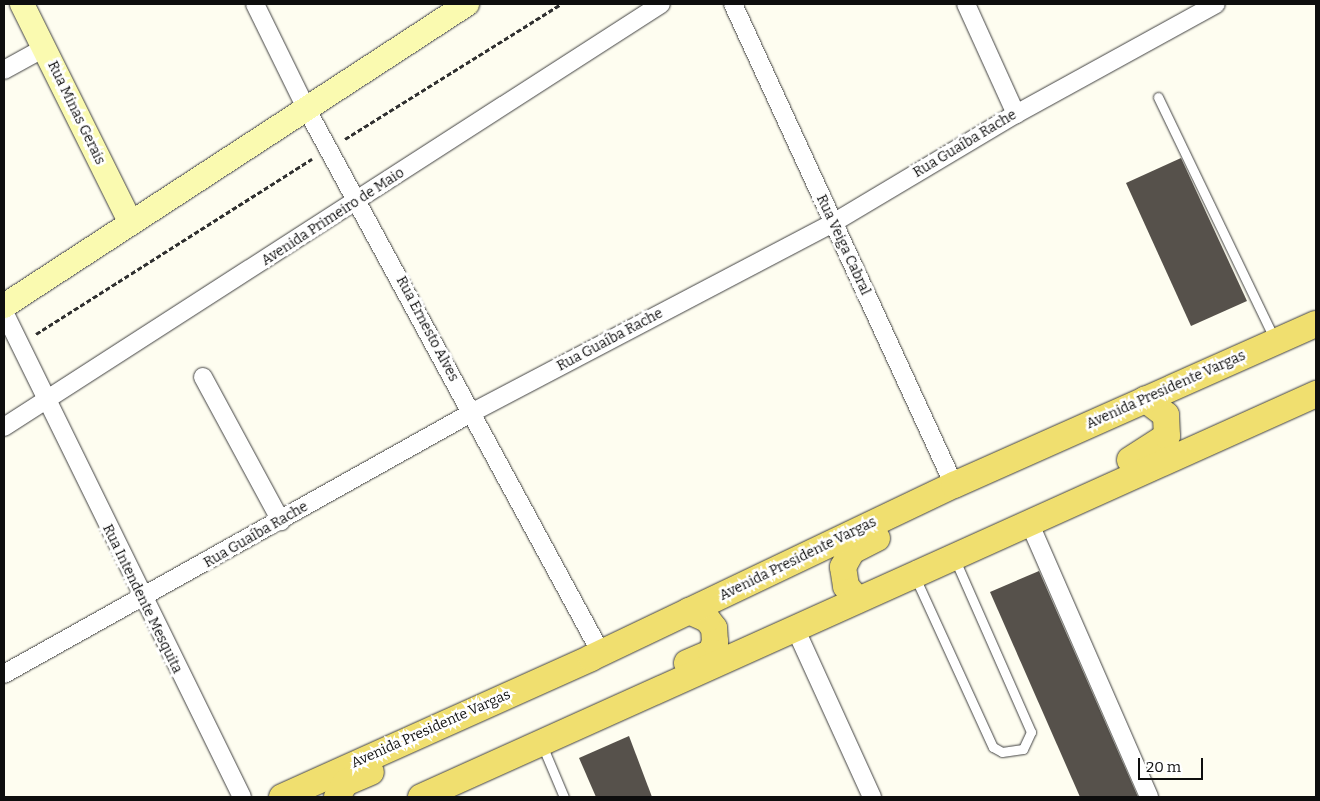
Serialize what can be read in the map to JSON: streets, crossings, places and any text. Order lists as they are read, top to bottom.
{
  "streets": {
    "main road": ["Rua Minas Gerais", "Avenida Presidente Vargas"],
    "street": [
      "Rua Guaíba Rache",
      "Avenida Primeiro de Maio",
      "Rua Veiga Cabral",
      "Rua Ernesto Alves",
      "Rua Intendente Mesquita"
    ]
  },
  "crossings": [
    ["Rua Guaíba Rache", "Rua Veiga Cabral"],
    ["Rua Guaíba Rache", "Rua Ernesto Alves"],
    ["Rua Guaíba Rache", "Rua Intendente Mesquita"],
    ["Avenida Primeiro de Maio", "Rua Ernesto Alves"],
    ["Avenida Primeiro de Maio", "Rua Intendente Mesquita"],
    ["Rua Veiga Cabral", "Avenida Presidente Vargas"],
    ["Rua Ernesto Alves", "Avenida Presidente Vargas"]
  ],
  "scale_bar": "20 m"
}
